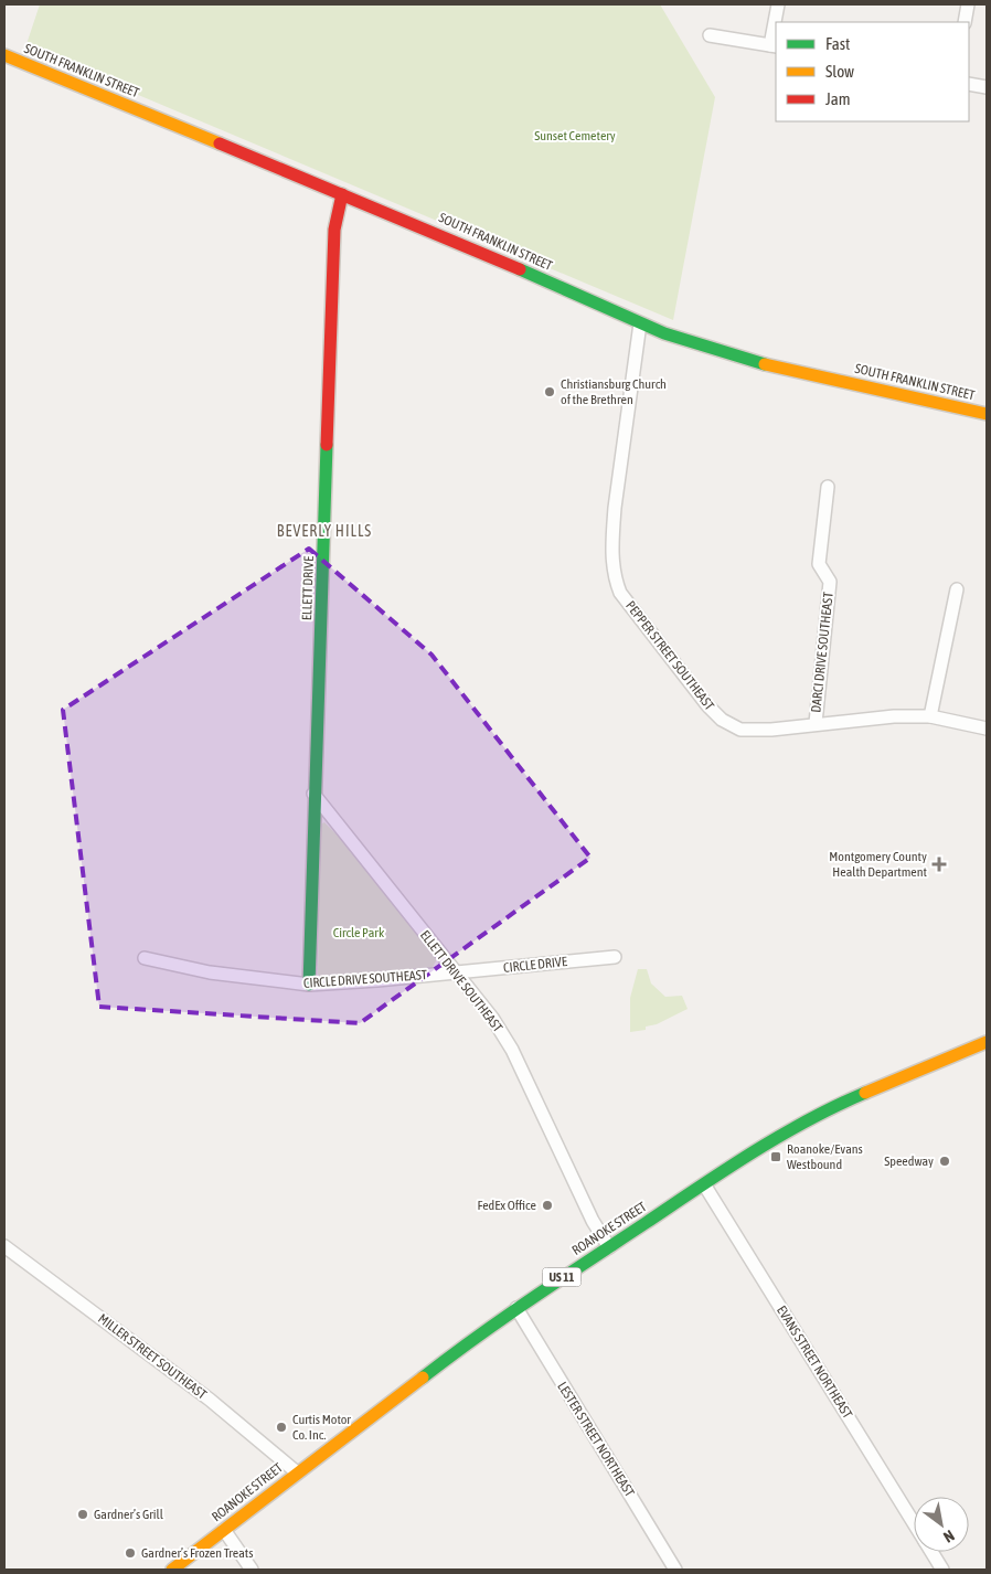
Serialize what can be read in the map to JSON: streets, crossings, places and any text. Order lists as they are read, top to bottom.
{
  "streets": {
    "main road": [
      "SOUTH FRANKLIN STREET",
      "ELLETT DRIVE",
      "ROANOKE STREET",
      "US 11"
    ],
    "street": [
      "DARCI DRIVE SOUTHEAST",
      "PEPPER STREET SOUTHEAST",
      "CIRCLE DRIVE",
      "CIRCLE DRIVE SOUTHEAST",
      "ELLETT DRIVE SOUTHEAST",
      "MILLER STREET SOUTHEAST",
      "EVANS STREET NORTHEAST",
      "LESTER STREET NORTHEAST"
    ]
  },
  "crossings": [
    ["SOUTH FRANKLIN STREET", "ELLETT DRIVE"],
    ["SOUTH FRANKLIN STREET", "PEPPER STREET SOUTHEAST"],
    ["ELLETT DRIVE", "CIRCLE DRIVE SOUTHEAST"],
    ["ELLETT DRIVE", "ELLETT DRIVE SOUTHEAST"],
    ["DARCI DRIVE SOUTHEAST", "PEPPER STREET SOUTHEAST"],
    ["CIRCLE DRIVE", "CIRCLE DRIVE SOUTHEAST"],
    ["CIRCLE DRIVE", "ELLETT DRIVE SOUTHEAST"],
    ["CIRCLE DRIVE SOUTHEAST", "ELLETT DRIVE SOUTHEAST"],
    ["ELLETT DRIVE SOUTHEAST", "ROANOKE STREET"],
    ["ROANOKE STREET", "MILLER STREET SOUTHEAST"],
    ["ROANOKE STREET", "EVANS STREET NORTHEAST"],
    ["ROANOKE STREET", "LESTER STREET NORTHEAST"]
  ],
  "districts": ["BEVERLY HILLS"],
  "parks": ["Sunset Cemetery", "Circle Park"],
  "places": {
    "other": [
      "Christiansburg Church of the Brethren",
      "Speedway",
      "FedEx Office",
      "Curtis Motor Co. Inc.",
      "Gardner’s Grill",
      "Gardner’s Frozen Treats"
    ],
    "health": ["Montgomery County Health Department"],
    "transit": ["Roanoke/Evans Westbound"]
  },
  "legend": ["Fast", "Slow", "Jam"],
  "north": "bottom right"
}
